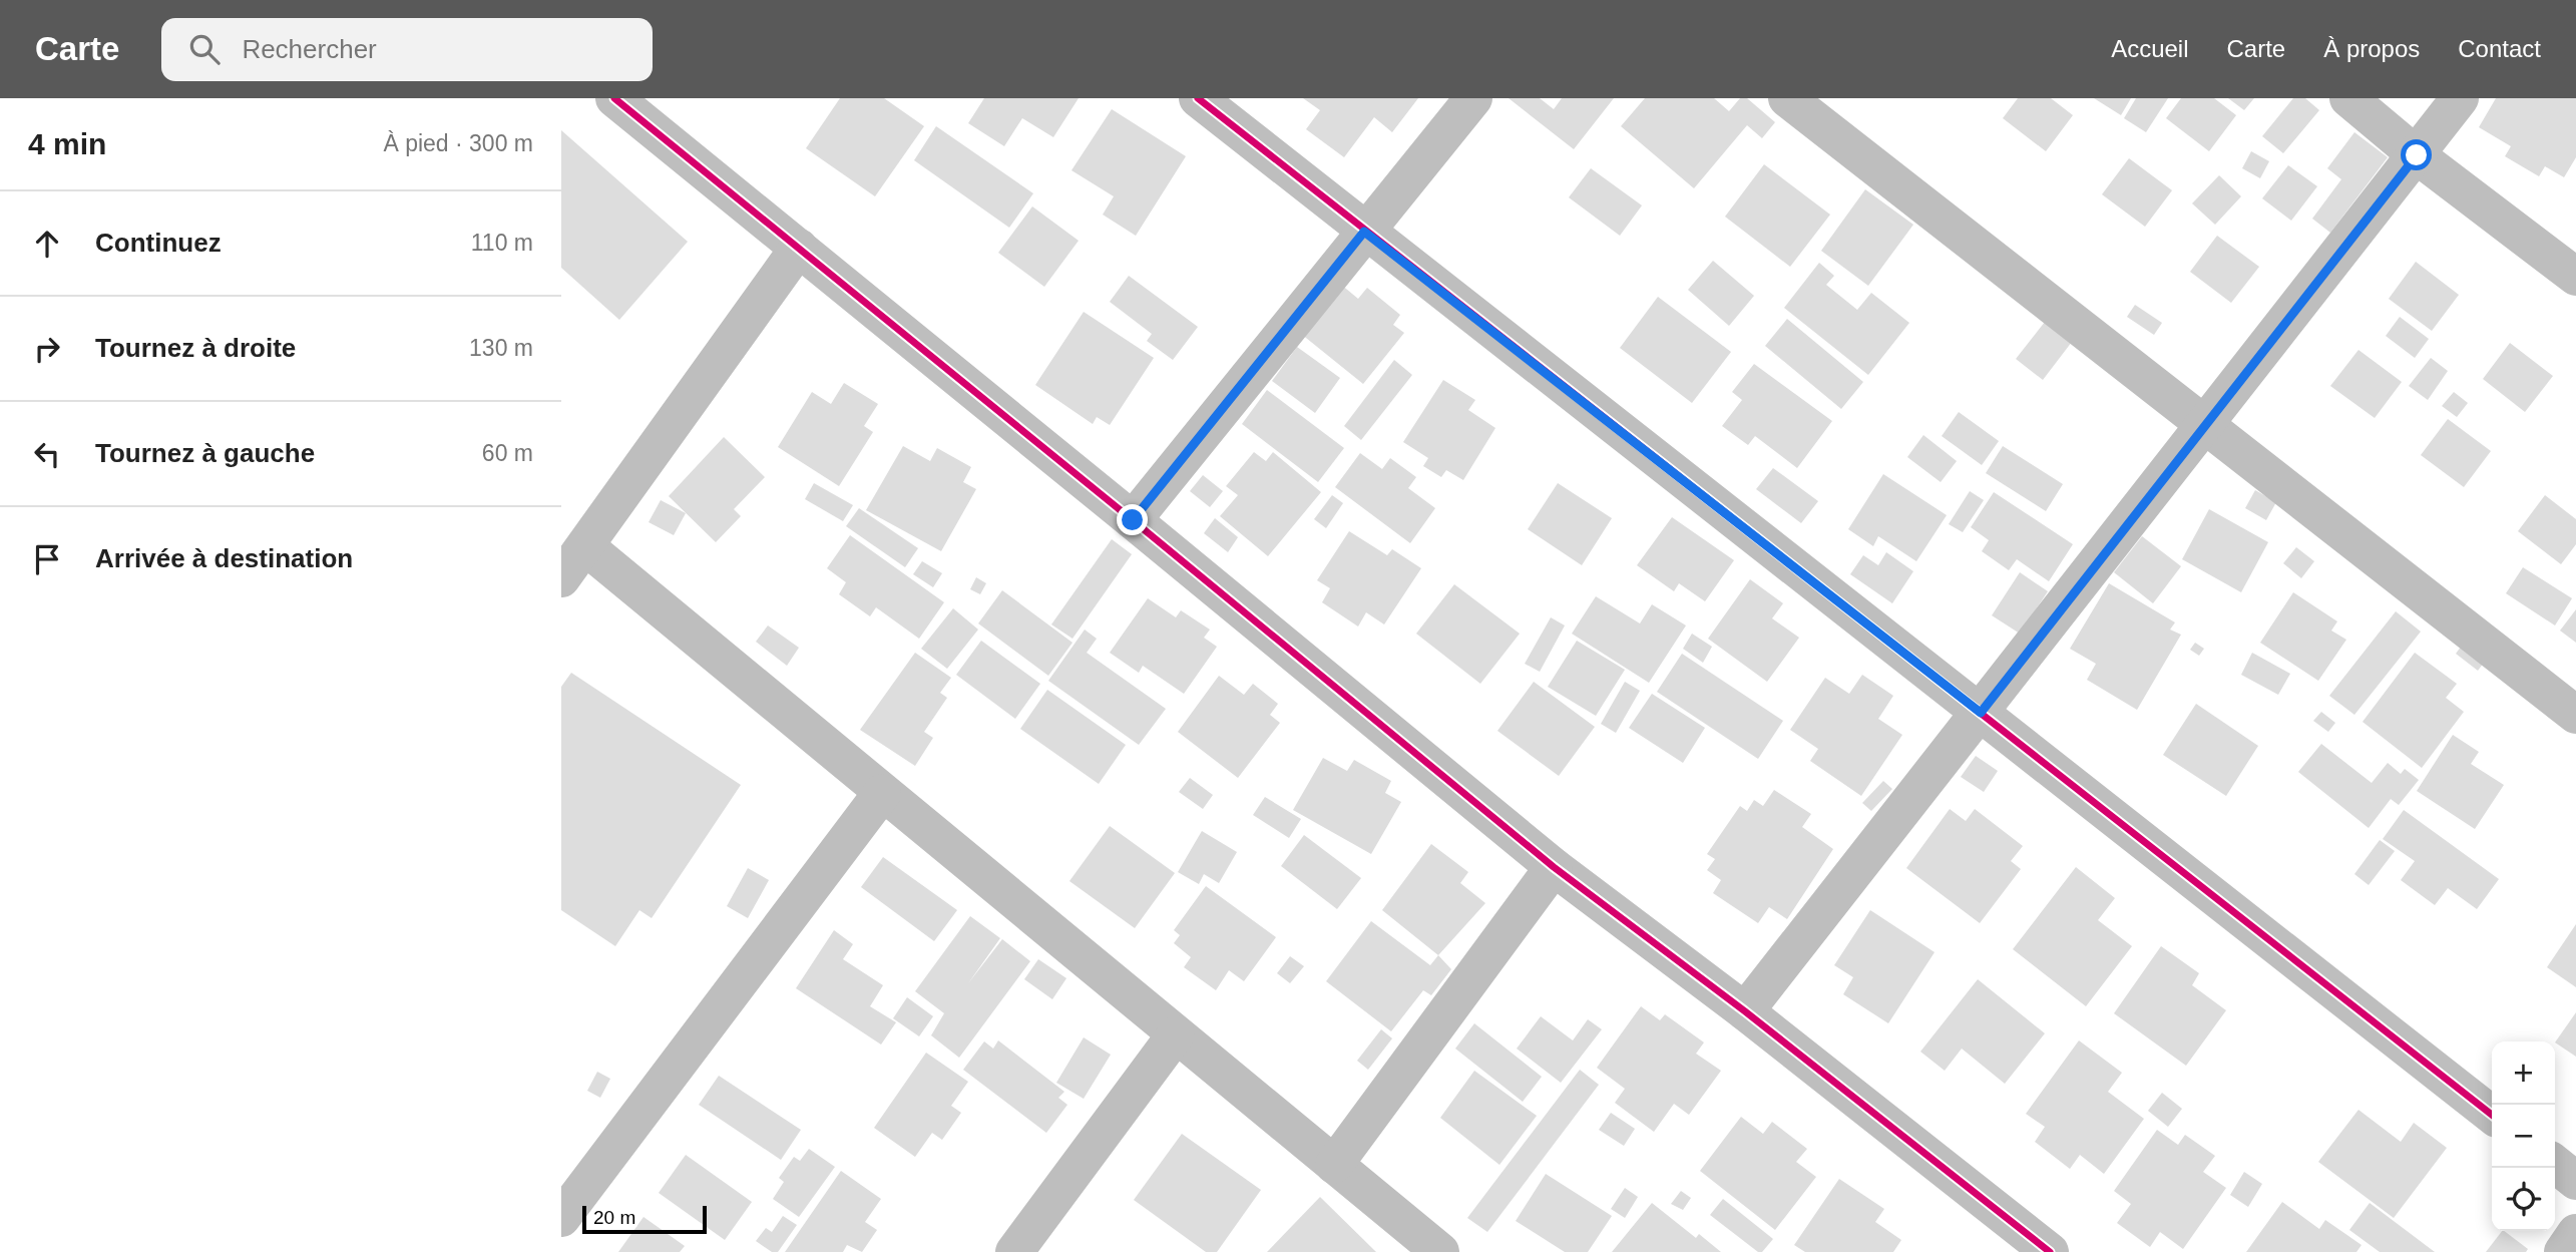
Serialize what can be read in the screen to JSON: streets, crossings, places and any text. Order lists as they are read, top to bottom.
{
  "scale_bar": "20 m",
  "page": {
    "header": "Carte",
    "search": "Rechercher",
    "nav": [
      "Accueil",
      "Carte",
      "À propos",
      "Contact"
    ],
    "heading": ["4 min", "À pied · 300 m"],
    "list": [
      ["Continuez", "110 m"],
      ["Tournez à droite", "130 m"],
      ["Tournez à gauche", "60 m"],
      "Arrivée à destination"
    ],
    "map_buttons": ["+", "−"],
    "scale": "20 m"
  }
}
